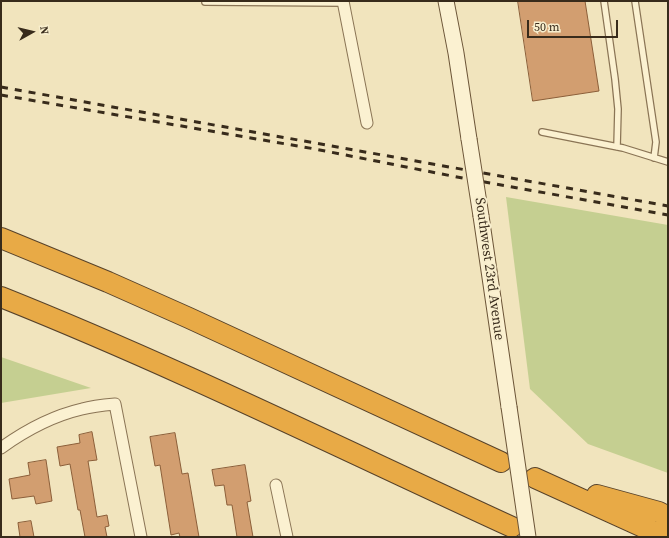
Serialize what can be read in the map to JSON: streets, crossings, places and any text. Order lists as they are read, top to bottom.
{
  "streets": {
    "street": ["Southwest 23rd Avenue"]
  },
  "scale_bar": "50 m",
  "north": "right"
}
